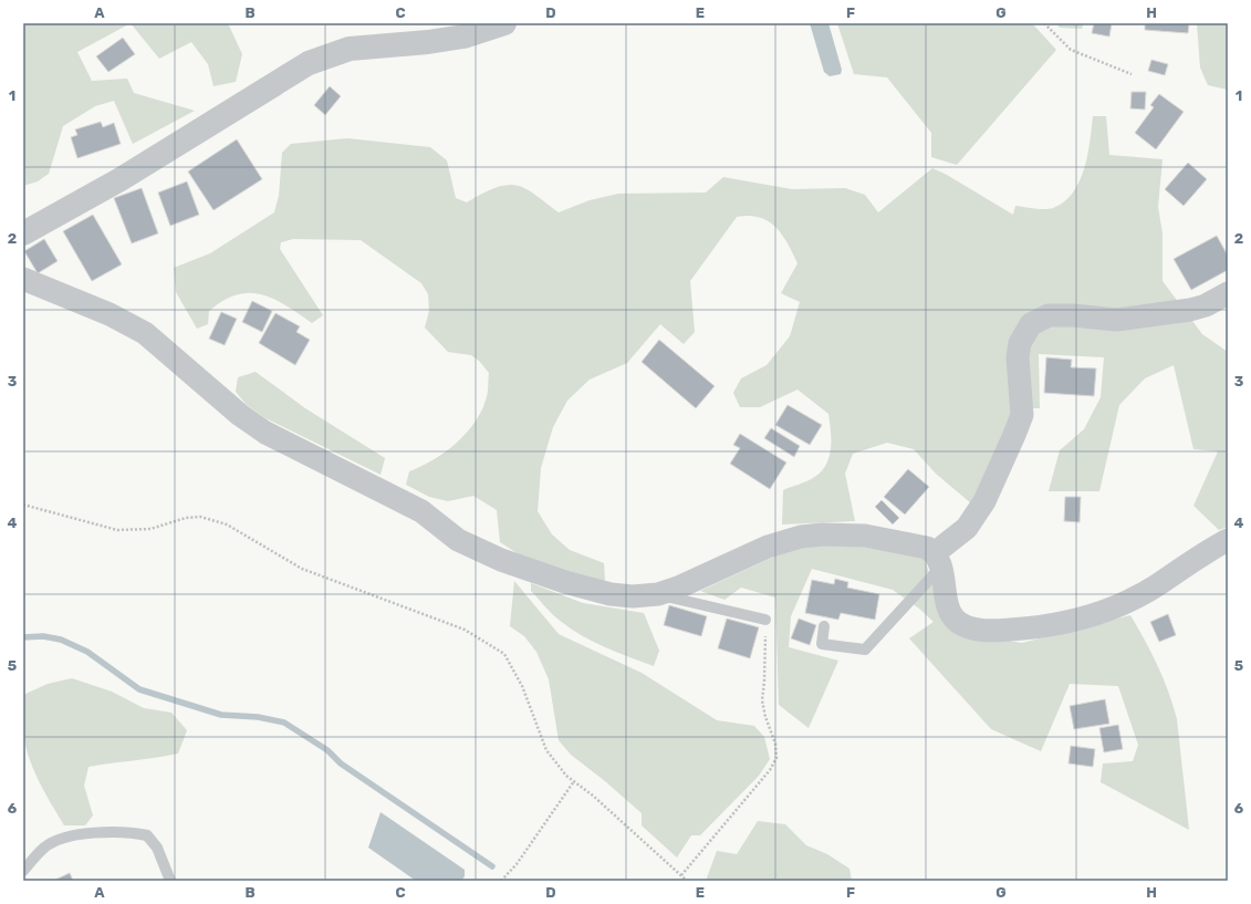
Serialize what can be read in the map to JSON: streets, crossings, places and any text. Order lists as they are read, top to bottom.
{
  "grid": {
    "columns": [
      "A",
      "B",
      "C",
      "D",
      "E",
      "F",
      "G",
      "H"
    ],
    "rows": [
      "1",
      "2",
      "3",
      "4",
      "5",
      "6"
    ]
  }
}
